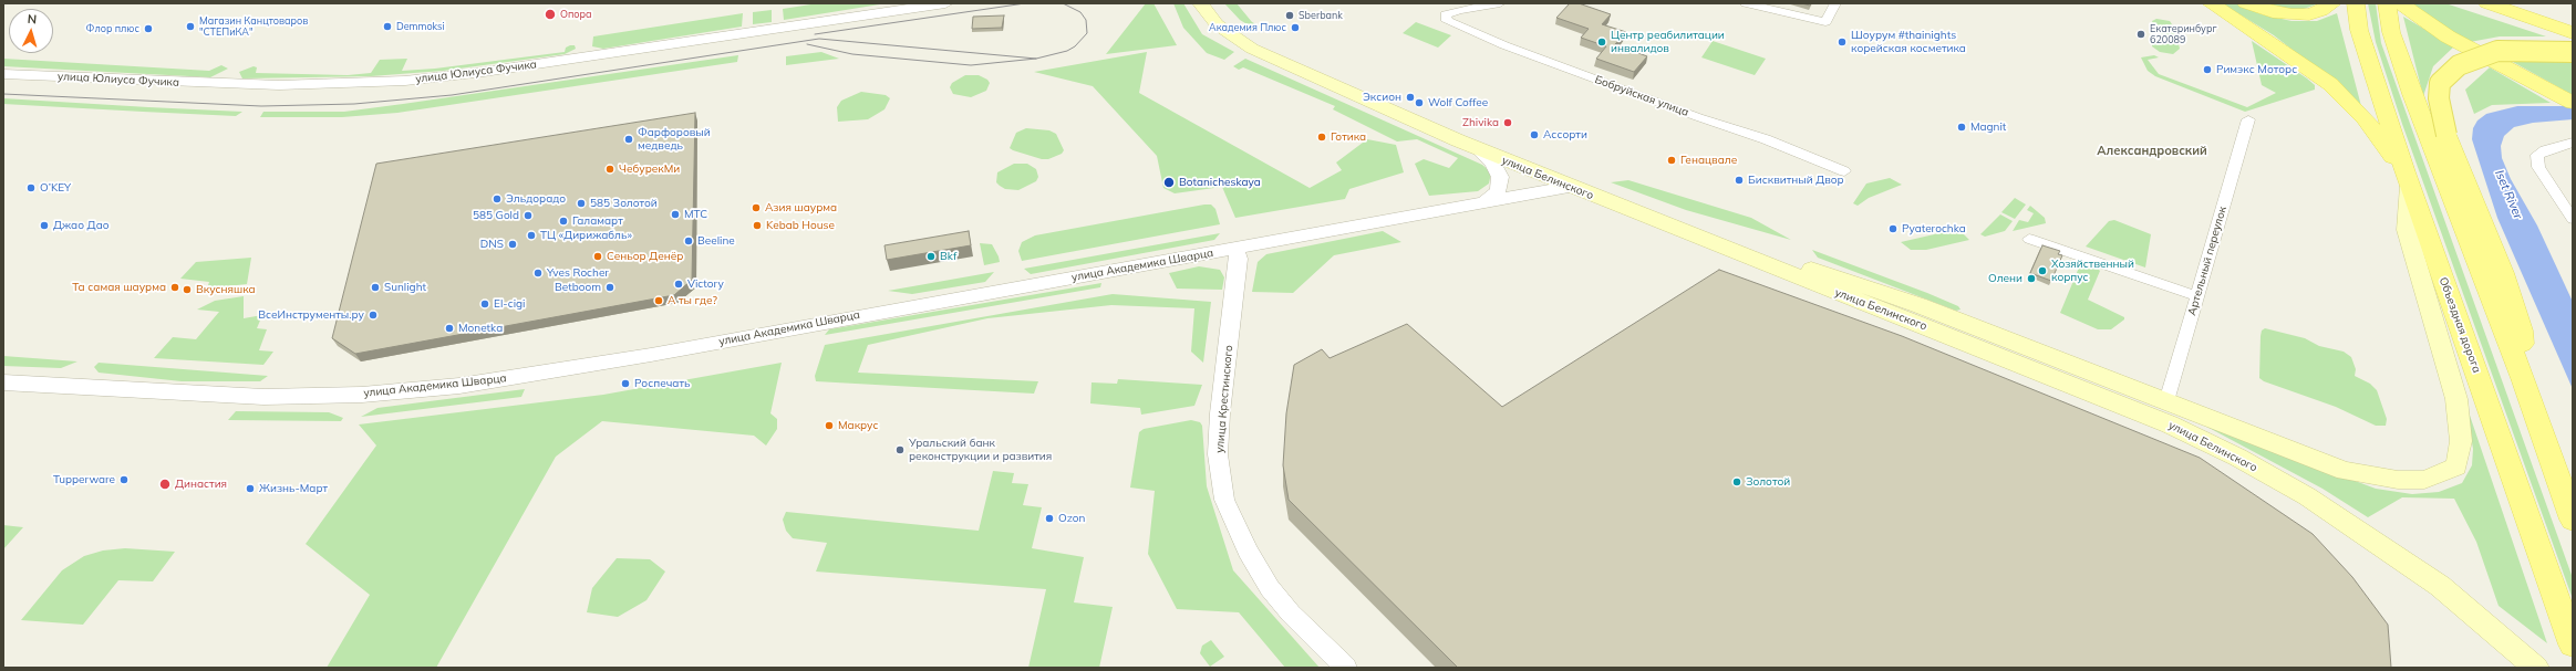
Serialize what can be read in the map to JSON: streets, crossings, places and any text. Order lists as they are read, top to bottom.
{
  "streets": {
    "main road": ["улица Белинского", "Объездная дорога"],
    "street": [
      "улица Юлиуса Фучика",
      "Бобруйская улица",
      "Артельный переулок",
      "улица Академика Шварца",
      "улица Крестинского"
    ]
  },
  "crossings": [
    ["улица Белинского", "улица Академика Шварца"],
    ["улица Академика Шварца", "улица Крестинского"]
  ],
  "districts": ["Александровский"],
  "water": ["Iset River"],
  "places": [
    "Опора",
    "Sberbank",
    "Магазин Канцтоваров \"СТЕПиКА\"",
    "Demmoksi",
    "Академия Плюс",
    "Флор плюс",
    "Екатеринбург 620089",
    "Центр реабилитации инвалидов",
    "Шоурум #thainights корейская косметика",
    "Римэкс Моторс",
    "Эксион",
    "Wolf Coffee",
    "Zhivika",
    "Magnit",
    "Ассорти",
    "Готика",
    "Фарфоровый медведь",
    "Генацвале",
    "ЧебурекМи",
    "Бисквитный Двор",
    "Botanicheskaya",
    "O’KEY",
    "Эльдорадо",
    "585 Золотой",
    "Азия шаурма",
    "МТС",
    "585 Gold",
    "Галамарт",
    "Джао Дао",
    "Kebab House",
    "Pyaterochka",
    "ТЦ «Дирижабль»",
    "Beeline",
    "DNS",
    "Сеньор Денёр",
    "Bkf",
    "Хозяйственный корпус",
    "Yves Rocher",
    "Олени",
    "Victory",
    "Та самая шаурма",
    "Sunlight",
    "Betboom",
    "Вкусняшка",
    "А ты где?",
    "El-cigi",
    "ВсеИнструменты.ру",
    "Monetka",
    "Роспечать",
    "Макрус",
    "Уральский банк реконструкции и развития",
    "Tupperware",
    "Золотой",
    "Династия",
    "Жизнь-Март",
    "Ozon"
  ],
  "north": "top"
}
